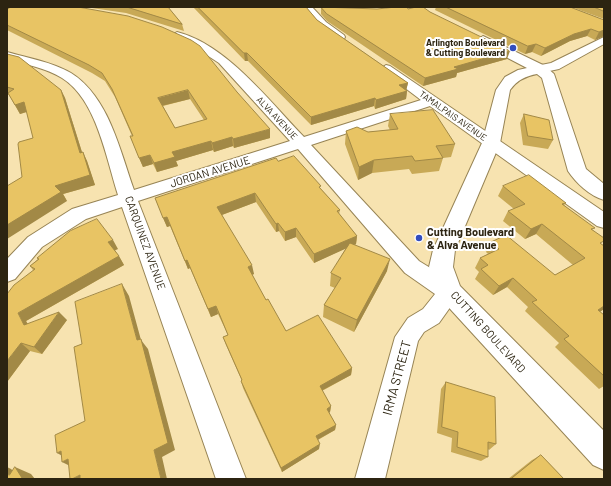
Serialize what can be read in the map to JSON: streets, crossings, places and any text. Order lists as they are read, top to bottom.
{
  "streets": {
    "street": [
      "TAMALPAIS AVENUE",
      "ALVA AVENUE",
      "JORDAN AVENUE",
      "CARQUINEZ AVENUE",
      "CUTTING BOULEVARD",
      "IRMA STREET"
    ]
  },
  "crossings": [
    ["TAMALPAIS AVENUE", "JORDAN AVENUE"],
    ["TAMALPAIS AVENUE", "CUTTING BOULEVARD"],
    ["ALVA AVENUE", "JORDAN AVENUE"],
    ["ALVA AVENUE", "CUTTING BOULEVARD"],
    ["ALVA AVENUE", "IRMA STREET"],
    ["JORDAN AVENUE", "CARQUINEZ AVENUE"],
    ["CUTTING BOULEVARD", "IRMA STREET"]
  ],
  "places": ["Arlington Boulevard & Cutting Boulevard", "Cutting Boulevard & Alva Avenue"]
}
